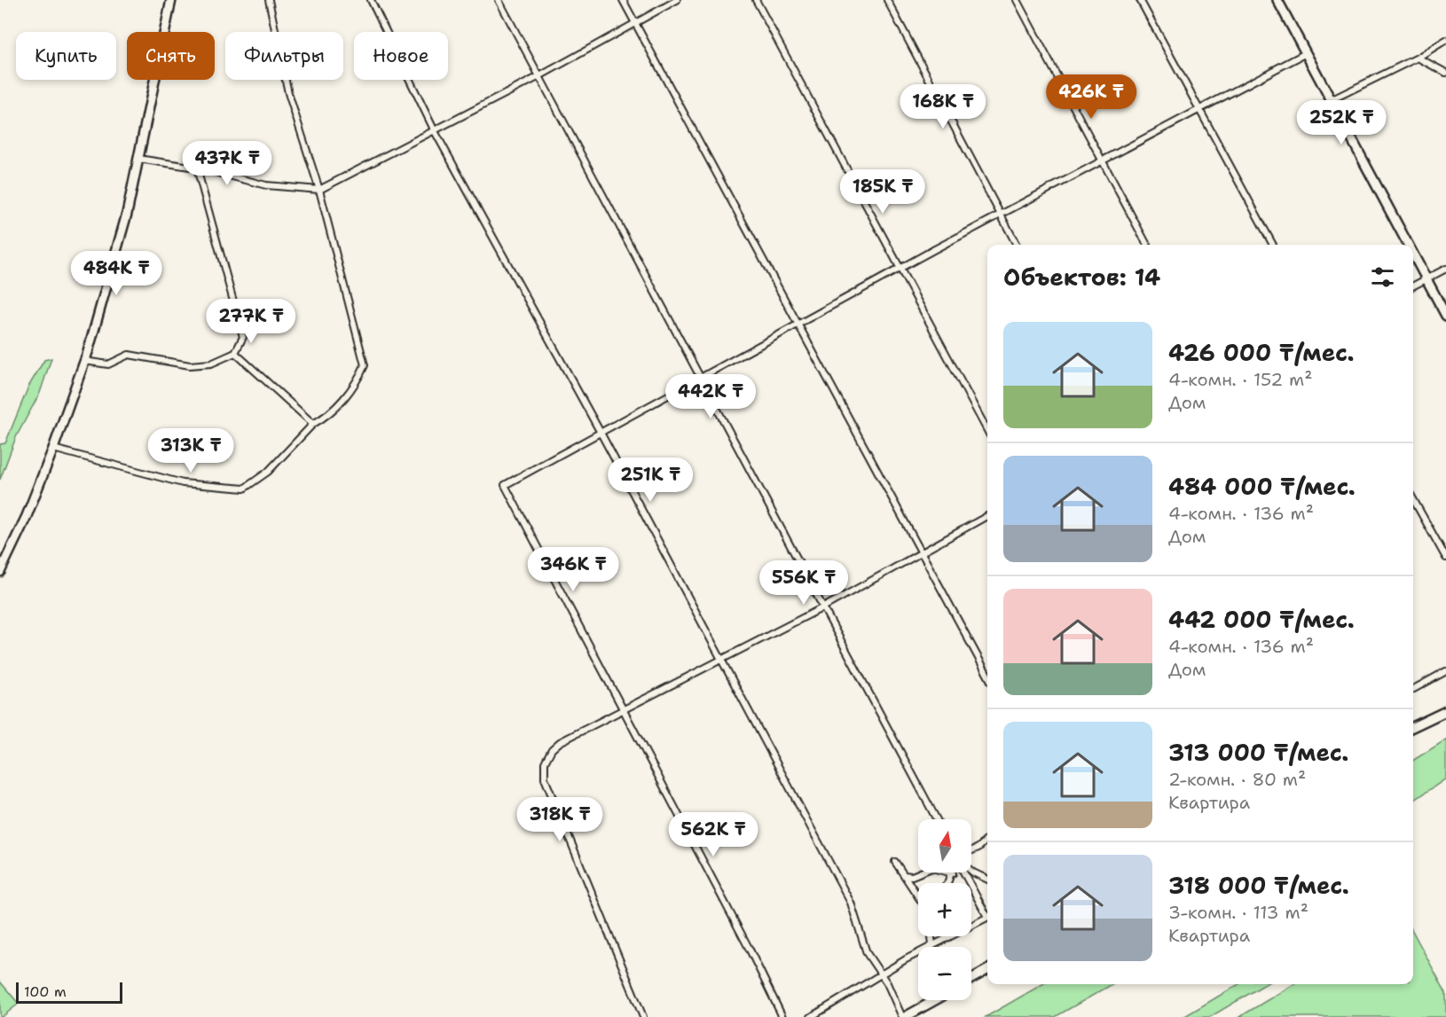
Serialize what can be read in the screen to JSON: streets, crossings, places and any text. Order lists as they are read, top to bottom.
{
  "scale_bar": "100 m",
  "north": "top",
  "page": {
    "chip": [
      "Купить",
      "Снять",
      "Фильтры",
      "Новое"
    ],
    "price": [
      "426K ₸",
      "168K ₸",
      "252K ₸",
      "437K ₸",
      "185K ₸",
      "484K ₸",
      "277K ₸",
      "442K ₸",
      "313K ₸",
      "251K ₸",
      "346K ₸",
      "556K ₸",
      "318K ₸",
      "562K ₸"
    ],
    "heading": "Объектов: 14",
    "list": [
      {
        "name": "426 000 ₸/мес.",
        "note": "4-комн. · 152 m² · Дом"
      },
      {
        "name": "484 000 ₸/мес.",
        "note": "4-комн. · 136 m² · Дом"
      },
      {
        "name": "442 000 ₸/мес.",
        "note": "4-комн. · 136 m² · Дом"
      },
      {
        "name": "313 000 ₸/мес.",
        "note": "2-комн. · 80 m² · Квартира"
      },
      {
        "name": "318 000 ₸/мес.",
        "note": "3-комн. · 113 m² · Квартира"
      }
    ],
    "map_buttons": ["+", "−"],
    "scale": "100 m"
  }
}
